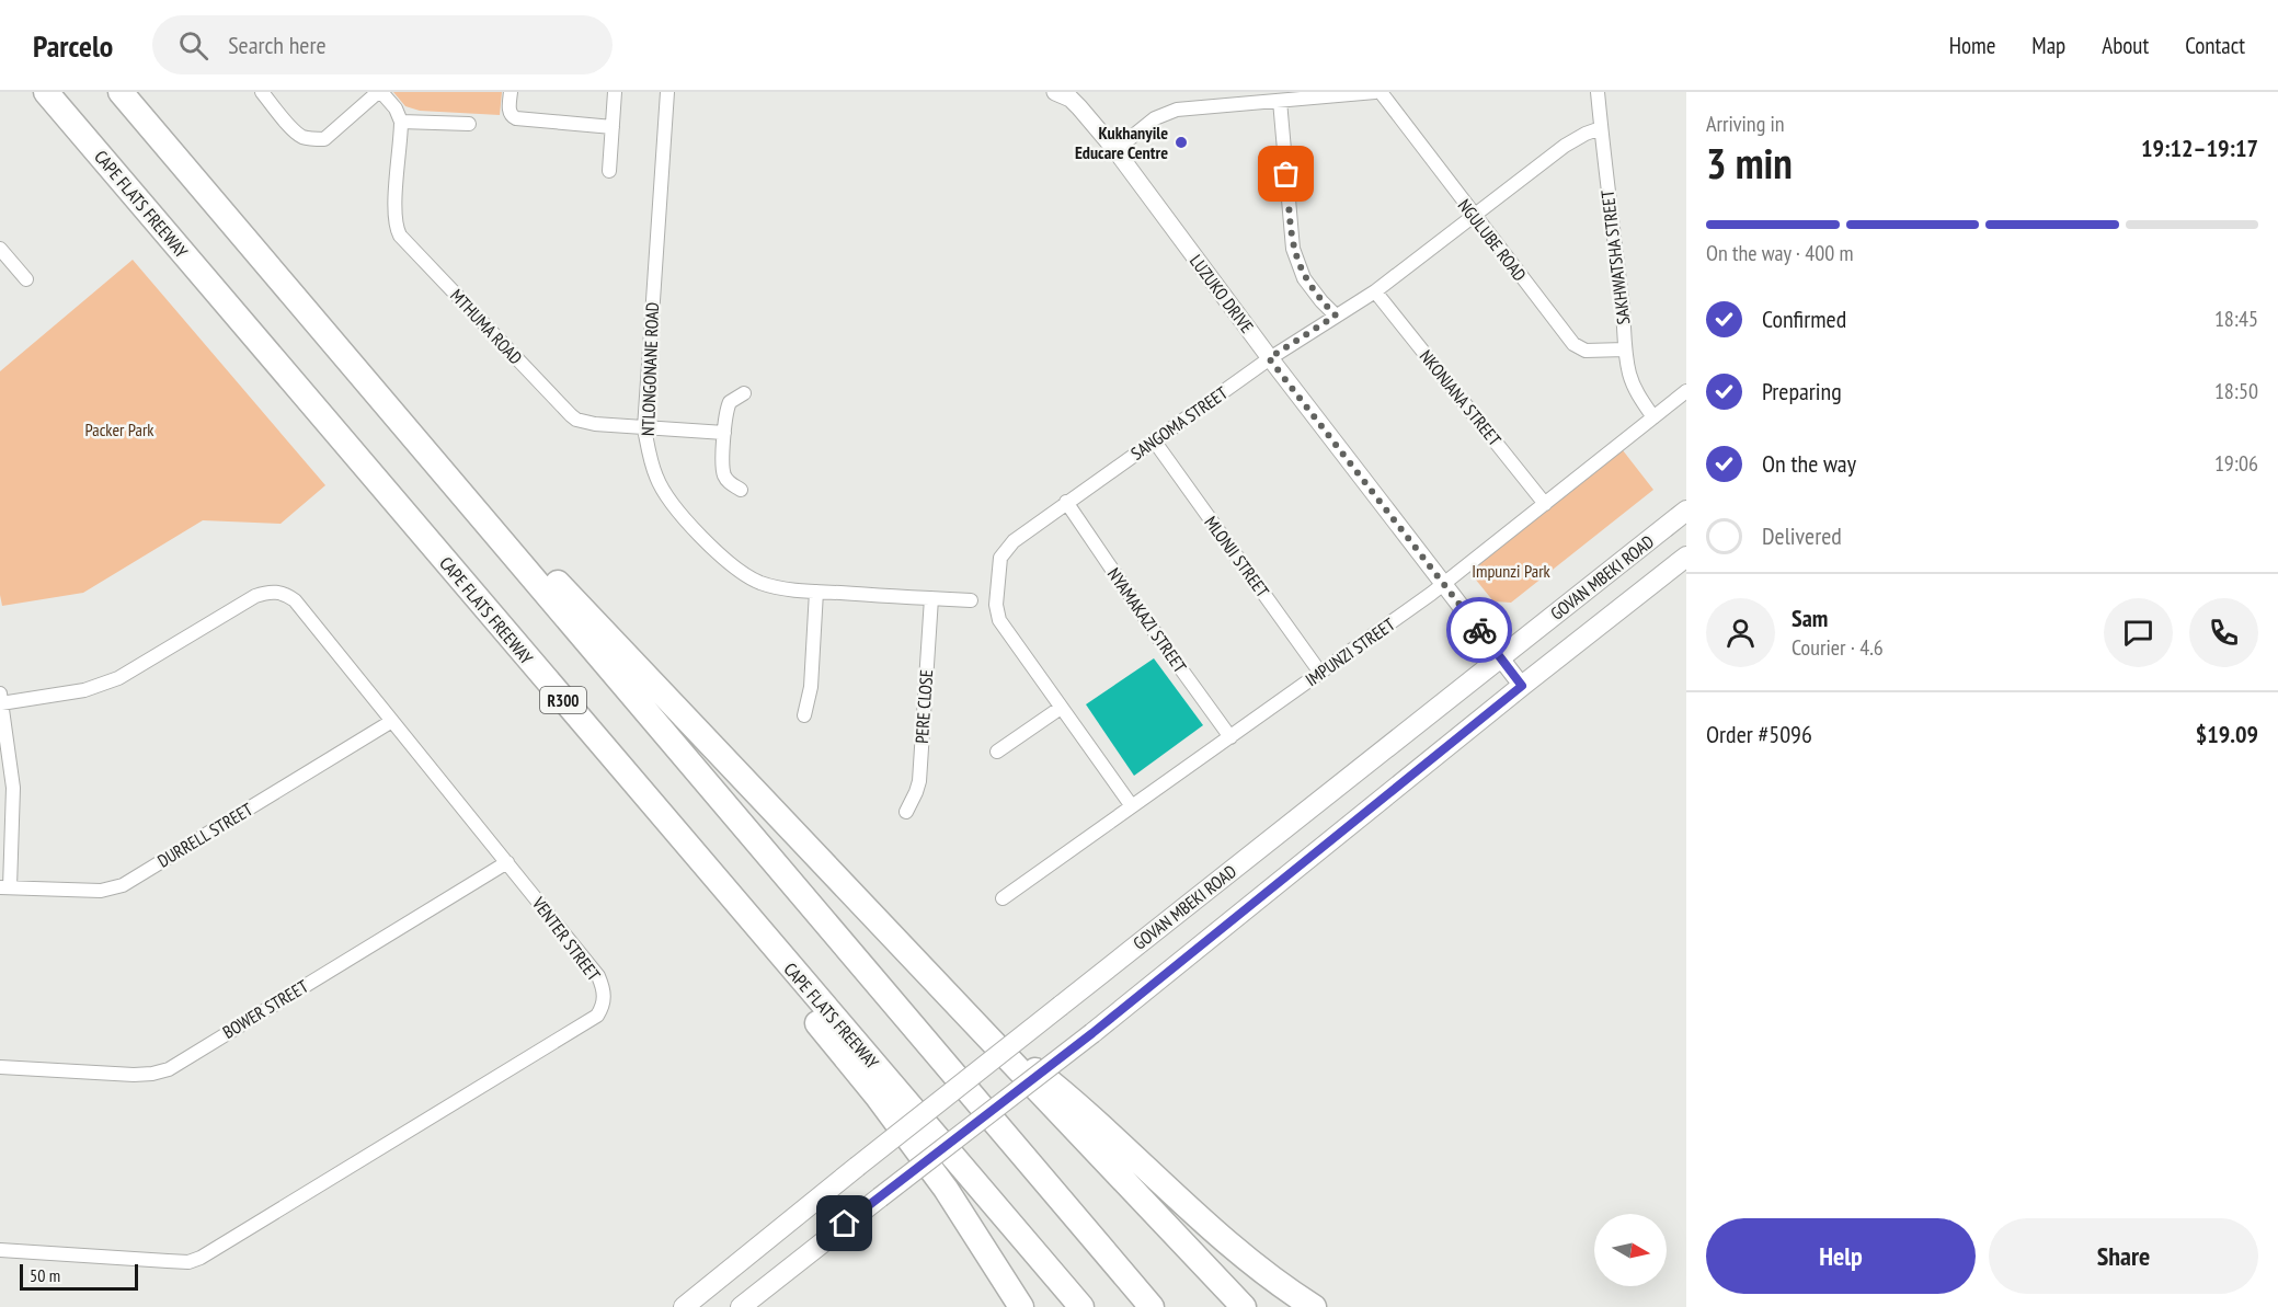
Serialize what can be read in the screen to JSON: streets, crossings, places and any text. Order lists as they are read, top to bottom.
{
  "streets": {
    "highway": ["CAPE FLATS FREEWAY", "R300"],
    "main road": ["GOVAN MBEKI ROAD"],
    "street": [
      "NGULUBE ROAD",
      "SAKHWATSHA STREET",
      "LUZUKO DRIVE",
      "MTHUMA ROAD",
      "NTLONGONANE ROAD",
      "NKONJANA STREET",
      "SANGOMA STREET",
      "MLONJI STREET",
      "NYAMAKAZI STREET",
      "IMPUNZI STREET",
      "PERE CLOSE",
      "DURRELL STREET",
      "VENTER STREET",
      "BOWER STREET"
    ]
  },
  "crossings": [
    ["NGULUBE ROAD", "SAKHWATSHA STREET"],
    ["NGULUBE ROAD", "SANGOMA STREET"],
    ["SAKHWATSHA STREET", "SANGOMA STREET"],
    ["SAKHWATSHA STREET", "IMPUNZI STREET"],
    ["LUZUKO DRIVE", "SANGOMA STREET"],
    ["LUZUKO DRIVE", "GOVAN MBEKI ROAD"],
    ["LUZUKO DRIVE", "IMPUNZI STREET"],
    ["MTHUMA ROAD", "NTLONGONANE ROAD"],
    ["NTLONGONANE ROAD", "PERE CLOSE"],
    ["NKONJANA STREET", "SANGOMA STREET"],
    ["NKONJANA STREET", "IMPUNZI STREET"],
    ["SANGOMA STREET", "MLONJI STREET"],
    ["SANGOMA STREET", "NYAMAKAZI STREET"],
    ["SANGOMA STREET", "IMPUNZI STREET"],
    ["MLONJI STREET", "IMPUNZI STREET"],
    ["NYAMAKAZI STREET", "IMPUNZI STREET"],
    ["DURRELL STREET", "VENTER STREET"],
    ["VENTER STREET", "BOWER STREET"]
  ],
  "parks": ["Packer Park", "Impunzi Park"],
  "places": ["Kukhanyile Educare Centre"],
  "scale_bar": "50 m",
  "north": "right",
  "page": {
    "header": "Parcelo",
    "search": "Search here",
    "nav": [
      "Home",
      "Map",
      "About",
      "Contact"
    ],
    "heading": ["3 min", "Arriving in", "19:12–19:17"],
    "panel": [
      "Sam",
      "Courier · 4.6",
      "Order #5096",
      "$19.09"
    ],
    "bar": "On the way · 400 m",
    "list": [
      ["Confirmed", "18:45"],
      ["Preparing", "18:50"],
      ["On the way", "19:06"],
      "Delivered"
    ],
    "buttons": ["Help", "Share"],
    "scale": "50 m"
  }
}
